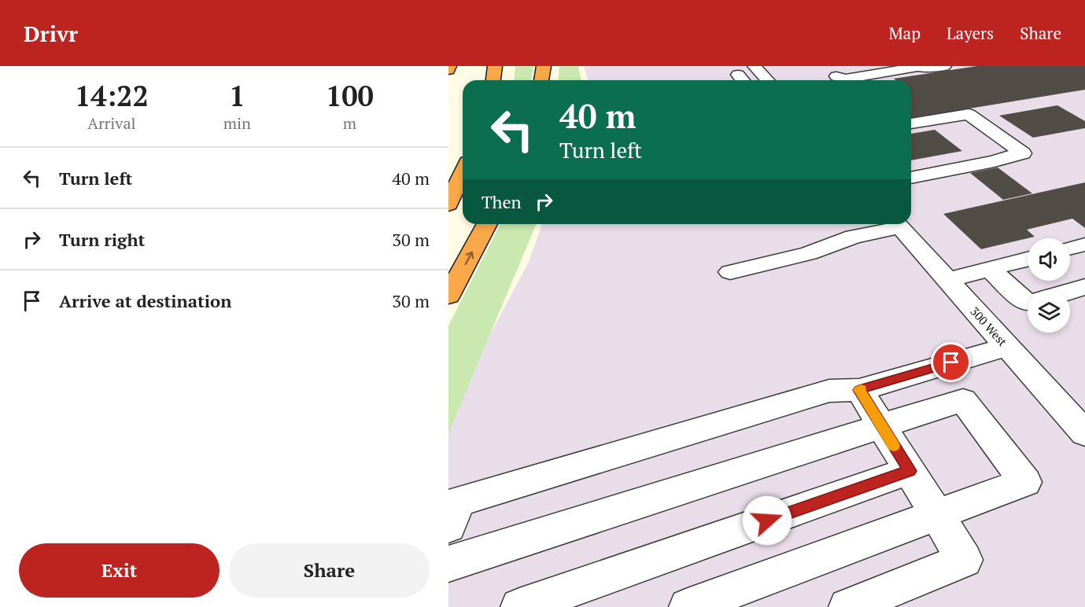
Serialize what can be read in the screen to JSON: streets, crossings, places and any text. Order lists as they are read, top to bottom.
{
  "streets": {
    "street": ["300 West"]
  },
  "page": {
    "header": "Drivr",
    "nav": ["Map", "Layers", "Share"],
    "eta": [
      "14:22",
      "Arrival",
      "1",
      "min",
      "100",
      "m"
    ],
    "turn": ["40 m", "Turn left"],
    "list": [
      {
        "name": "Turn left",
        "value": "40 m"
      },
      {
        "name": "Turn right",
        "value": "30 m"
      },
      {
        "name": "Arrive at destination",
        "value": "30 m"
      }
    ],
    "then": "Then",
    "buttons": ["Exit", "Share"]
  }
}
